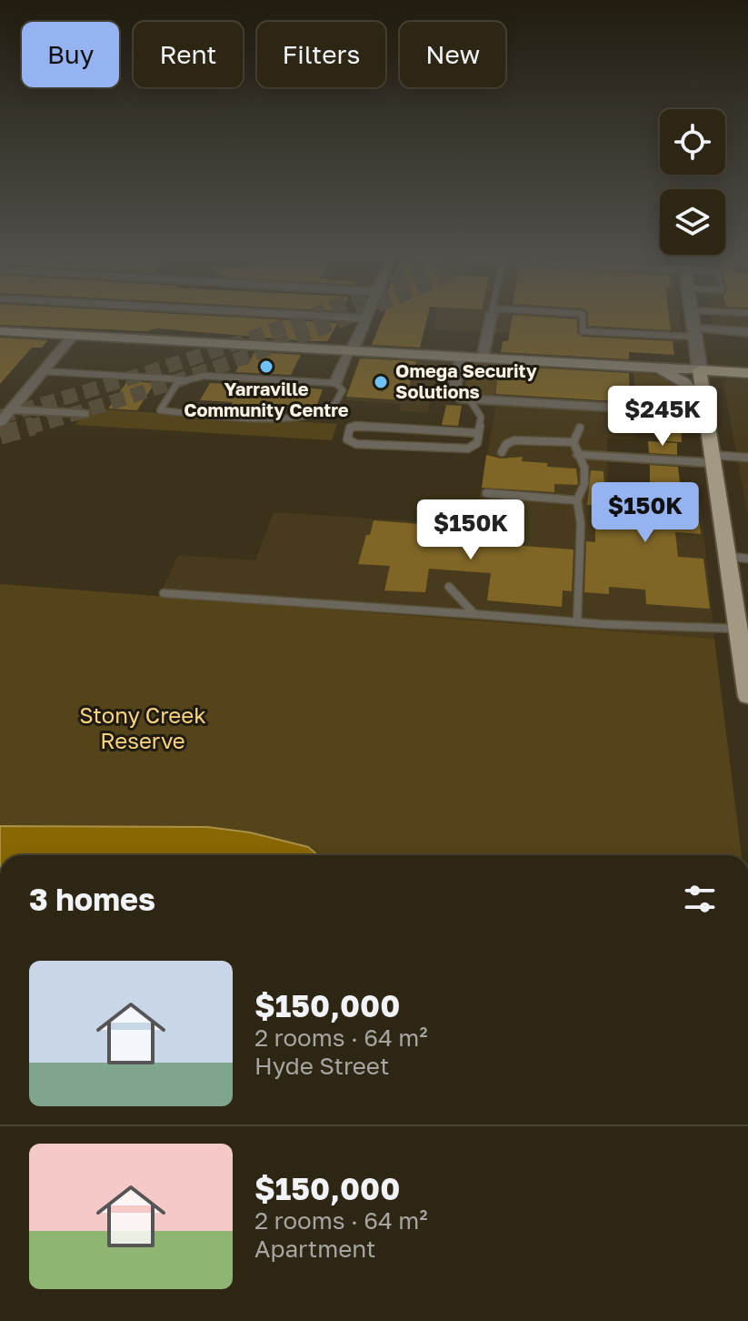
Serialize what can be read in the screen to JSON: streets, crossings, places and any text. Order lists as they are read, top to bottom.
{
  "parks": ["Stony Creek Reserve"],
  "places": ["Yarraville Community Centre", "Omega Security Solutions"],
  "page": {
    "chip": [
      "Buy",
      "Rent",
      "Filters",
      "New"
    ],
    "price": ["$245K", "$150K", "$150K"],
    "heading": "3 homes",
    "list": [
      {
        "name": "$150,000",
        "note": "2 rooms · 64 m² · Hyde Street"
      },
      {
        "name": "$150,000",
        "note": "2 rooms · 64 m² · Apartment"
      }
    ]
  }
}
